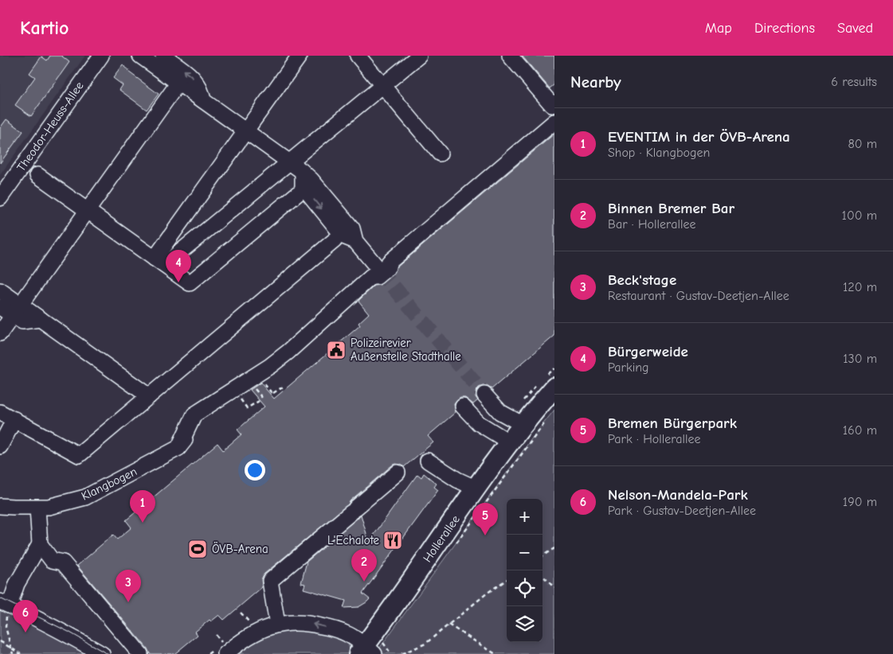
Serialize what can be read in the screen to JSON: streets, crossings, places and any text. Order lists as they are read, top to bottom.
{
  "streets": {
    "main road": ["Hollerallee"],
    "street": ["Theodor-Heuss-Allee", "Klangbogen"]
  },
  "places": {
    "public building": ["Polizeirevier Außenstelle Stadthalle"],
    "restaurant": ["L'Echalote"],
    "sports": ["ÖVB-Arena"]
  },
  "page": {
    "header": "Kartio",
    "nav": ["Map", "Directions", "Saved"],
    "heading": ["Nearby", "6 results"],
    "list": [
      {
        "mark": "1",
        "name": "EVENTIM in der ÖVB-Arena",
        "note": "Shop · Klangbogen",
        "value": "80 m"
      },
      {
        "mark": "2",
        "name": "Binnen Bremer Bar",
        "note": "Bar · Hollerallee",
        "value": "100 m"
      },
      {
        "mark": "3",
        "name": "Beck'stage",
        "note": "Restaurant · Gustav-Deetjen-Allee",
        "value": "120 m"
      },
      {
        "mark": "4",
        "name": "Bürgerweide",
        "note": "Parking",
        "value": "130 m"
      },
      {
        "mark": "5",
        "name": "Bremen Bürgerpark",
        "note": "Park · Hollerallee",
        "value": "160 m"
      },
      {
        "mark": "6",
        "name": "Nelson-Mandela-Park",
        "note": "Park · Gustav-Deetjen-Allee",
        "value": "190 m"
      }
    ],
    "pins": [
      "4",
      "1",
      "5",
      "2",
      "3",
      "6"
    ],
    "map_buttons": ["+", "−"]
  }
}
